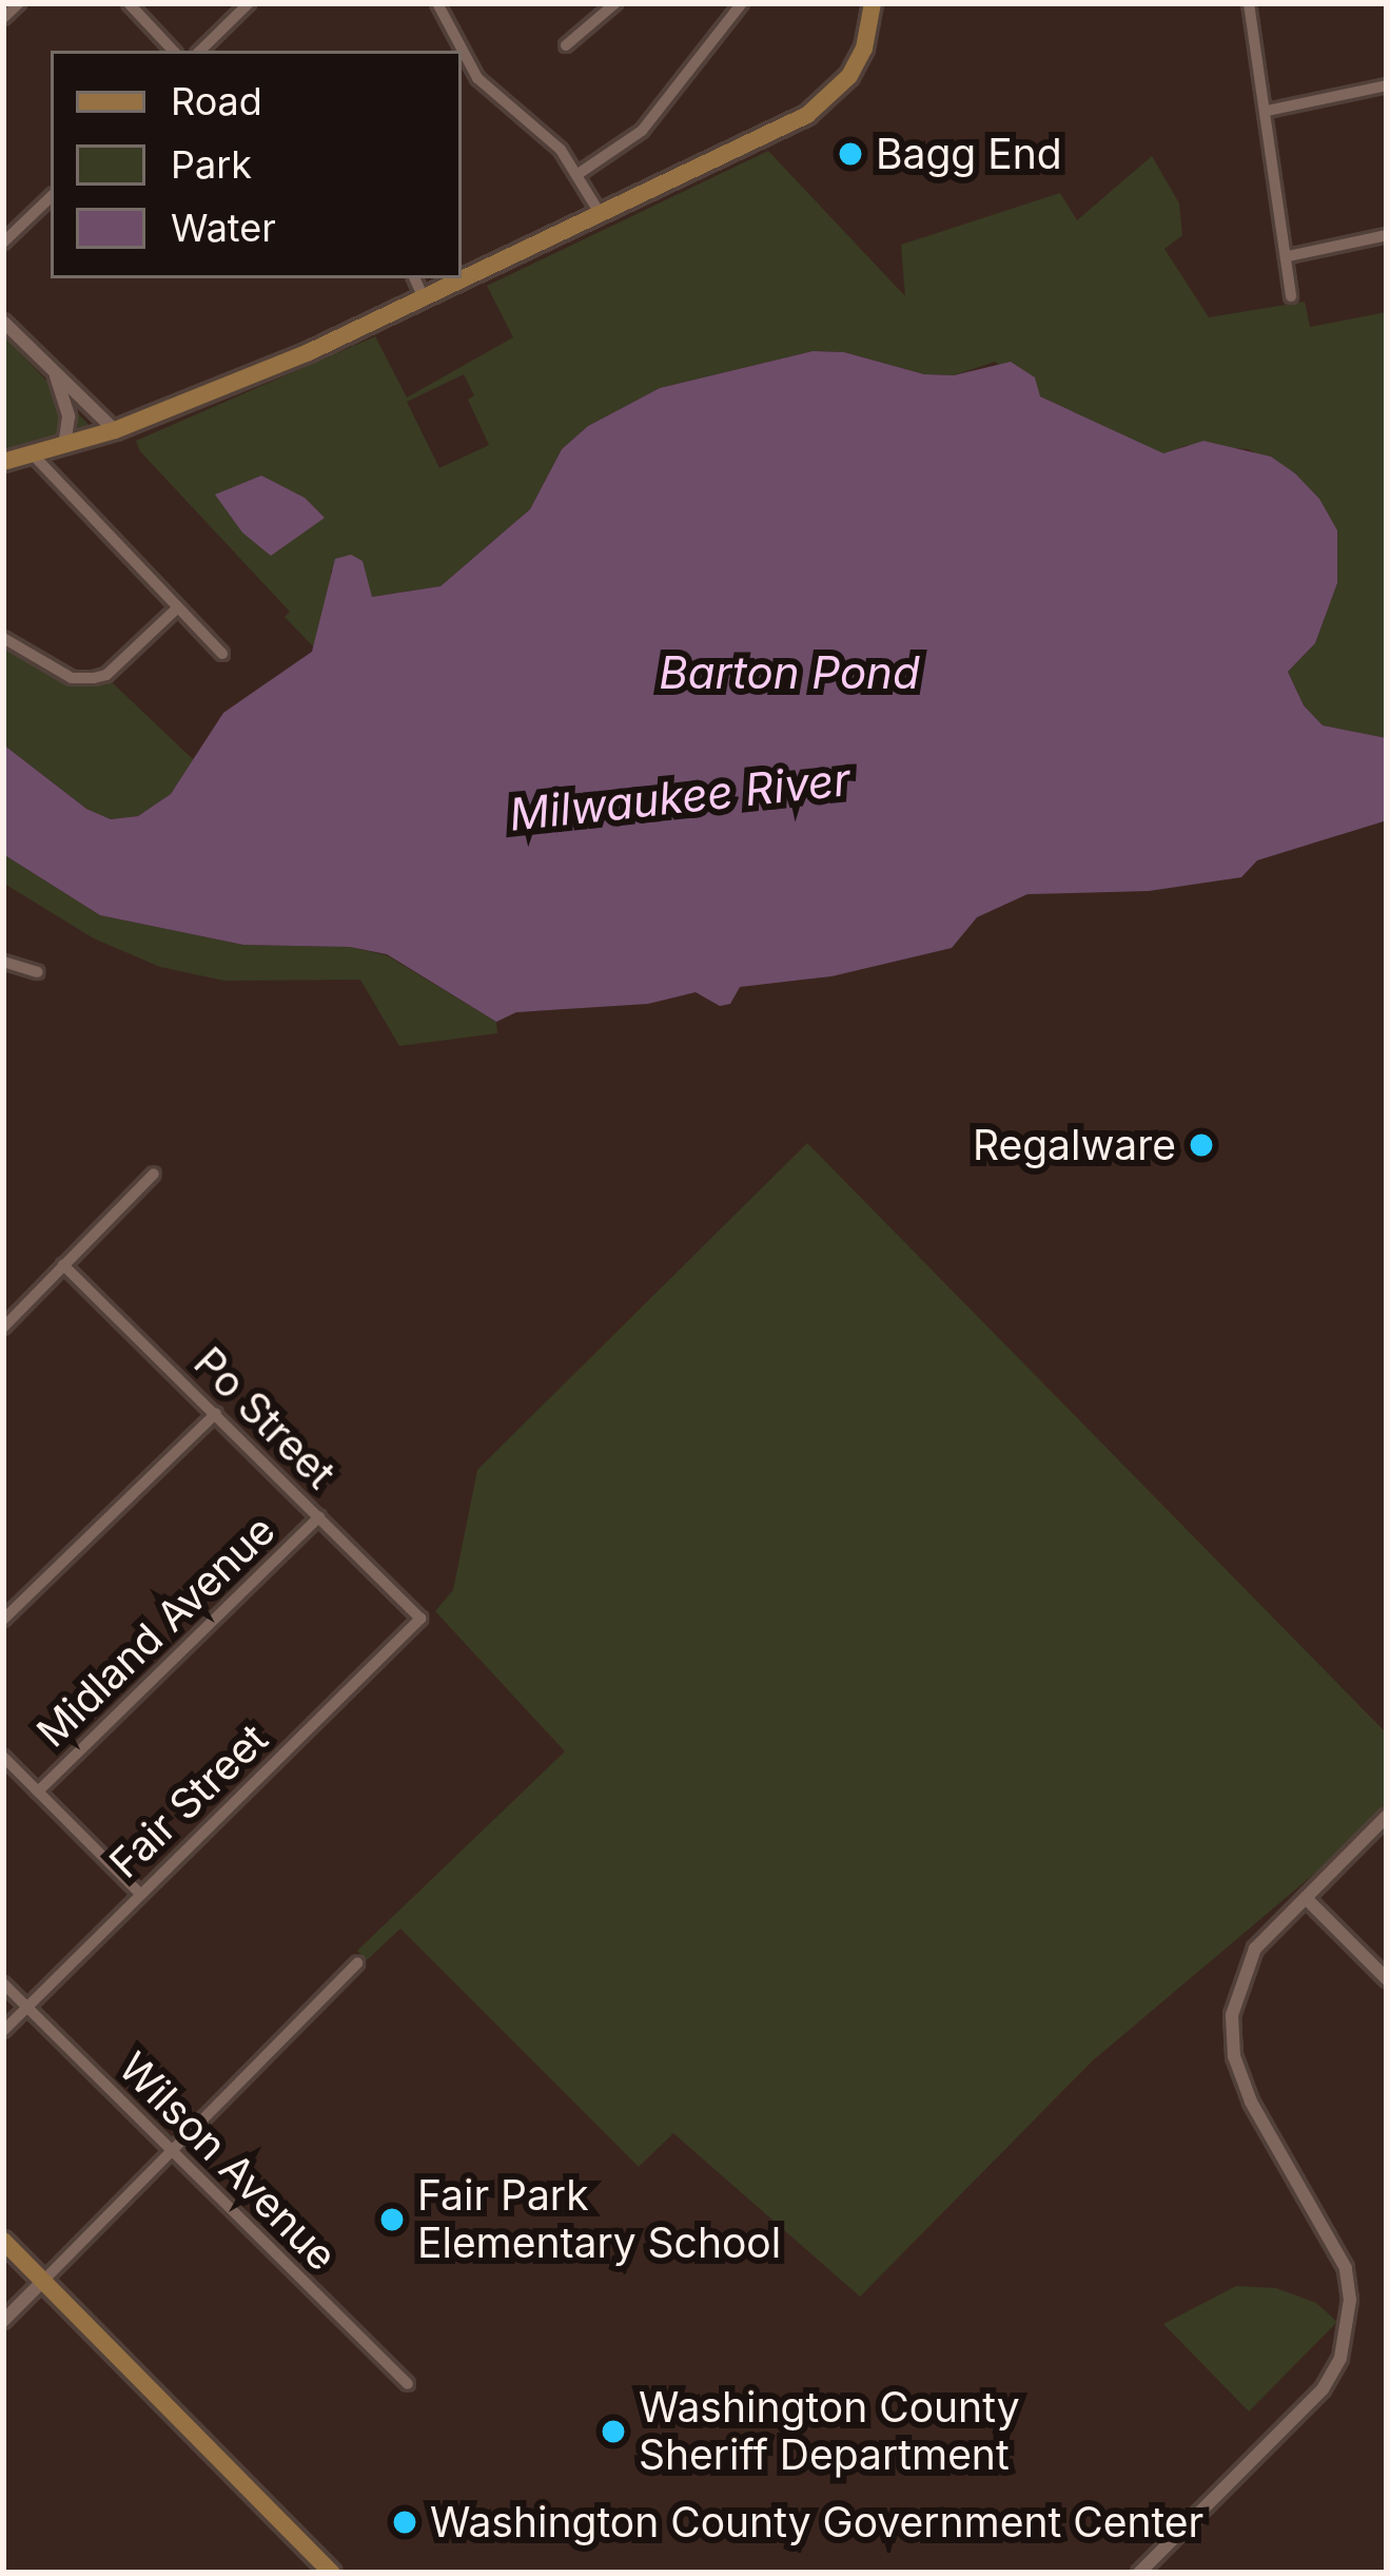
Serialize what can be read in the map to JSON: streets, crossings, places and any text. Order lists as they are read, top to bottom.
{
  "streets": {
    "street": [
      "Po Street",
      "Midland Avenue",
      "Fair Street",
      "Wilson Avenue"
    ]
  },
  "crossings": [
    ["Po Street", "Midland Avenue"],
    ["Po Street", "Fair Street"],
    ["Fair Street", "Wilson Avenue"]
  ],
  "water": ["Barton Pond", "Milwaukee River"],
  "places": [
    "Bagg End",
    "Regalware",
    "Fair Park Elementary School",
    "Washington County Sheriff Department",
    "Washington County Government Center"
  ],
  "legend": ["Road", "Park", "Water"]
}
